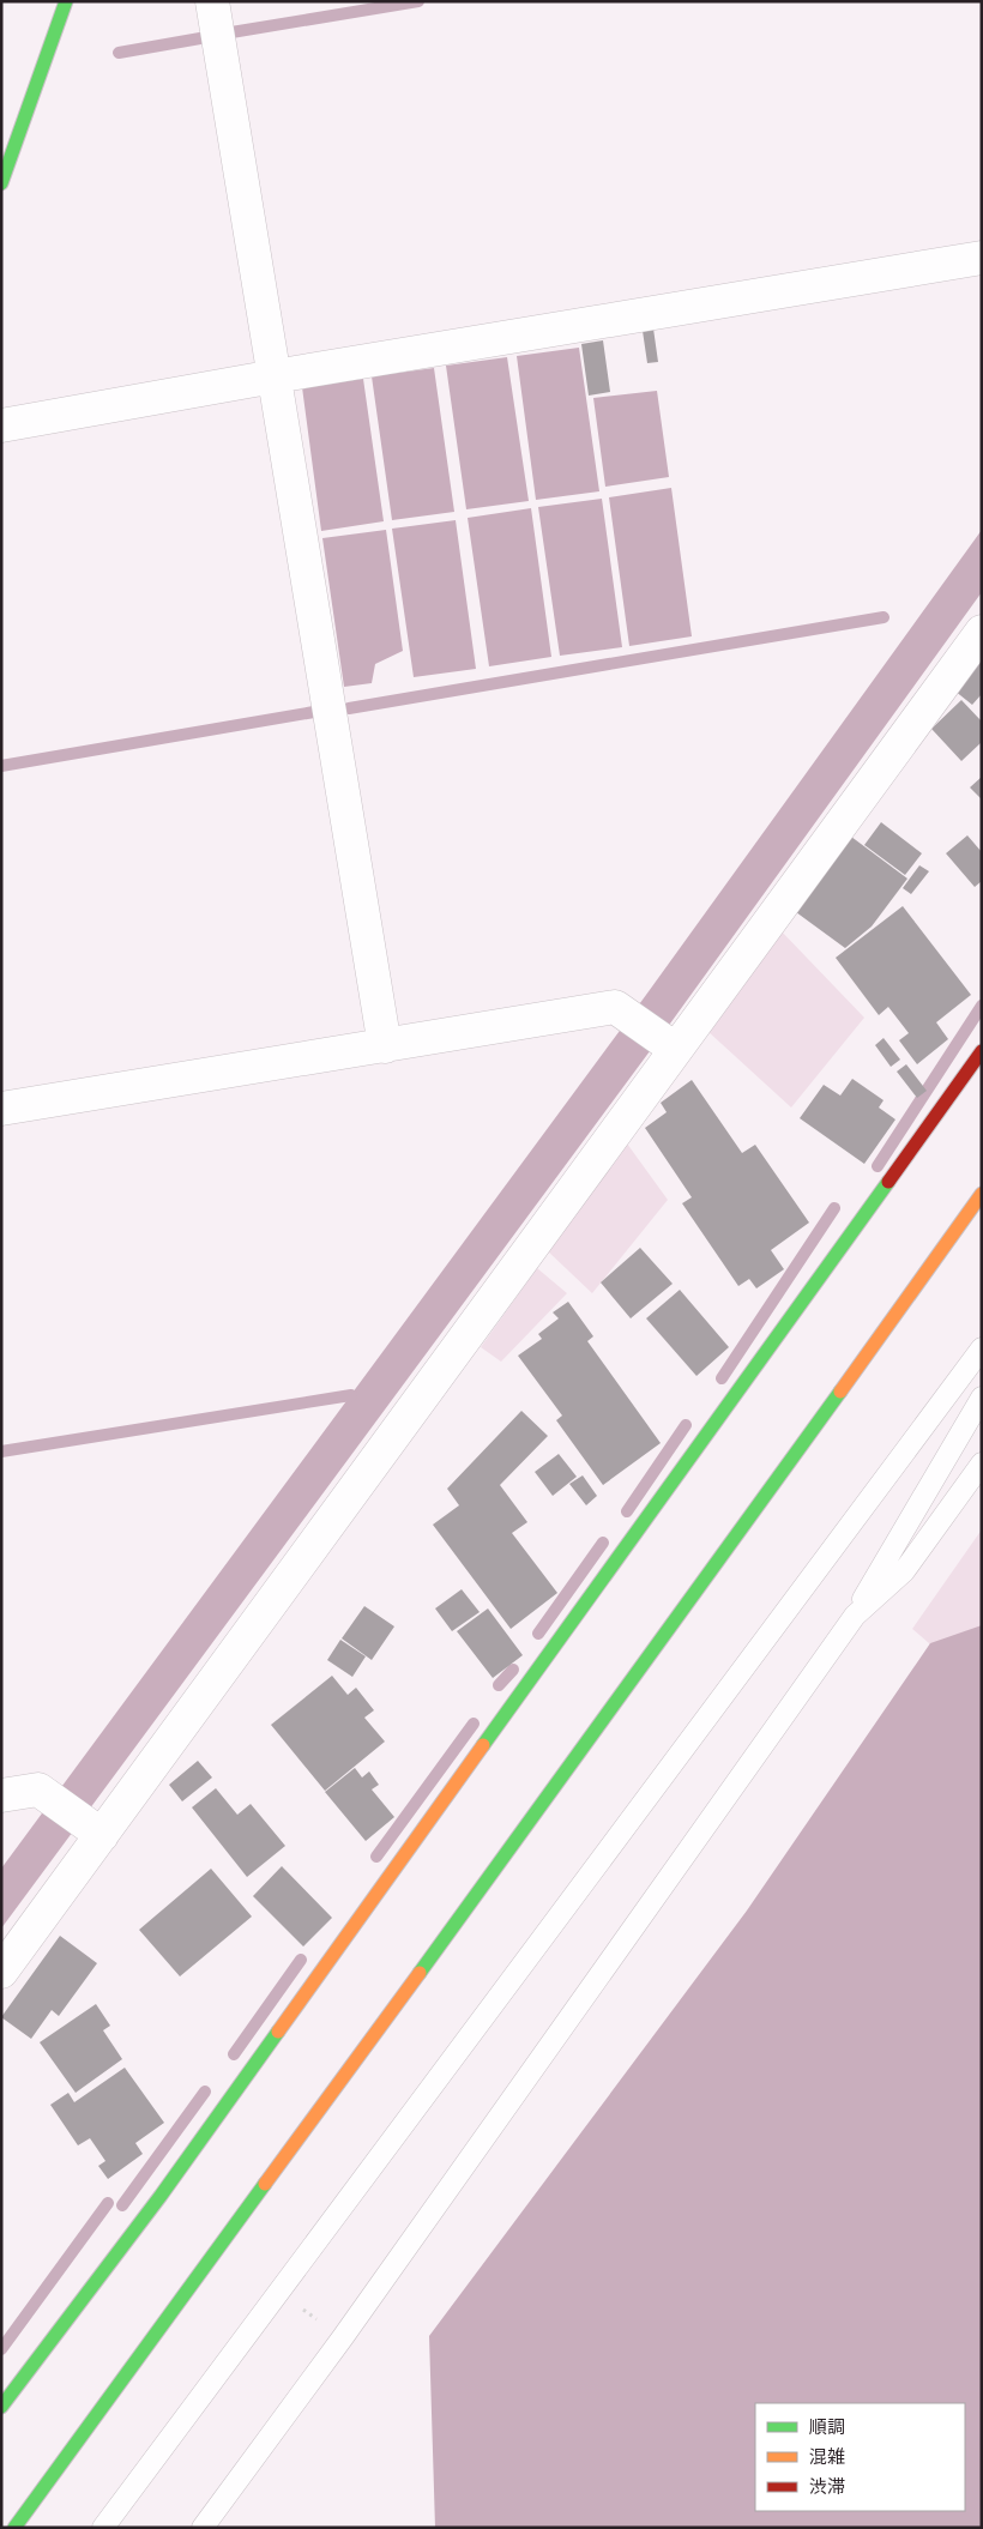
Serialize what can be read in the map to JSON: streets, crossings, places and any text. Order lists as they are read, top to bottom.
{
  "legend": ["順調", "混雑", "渋滞"]
}
